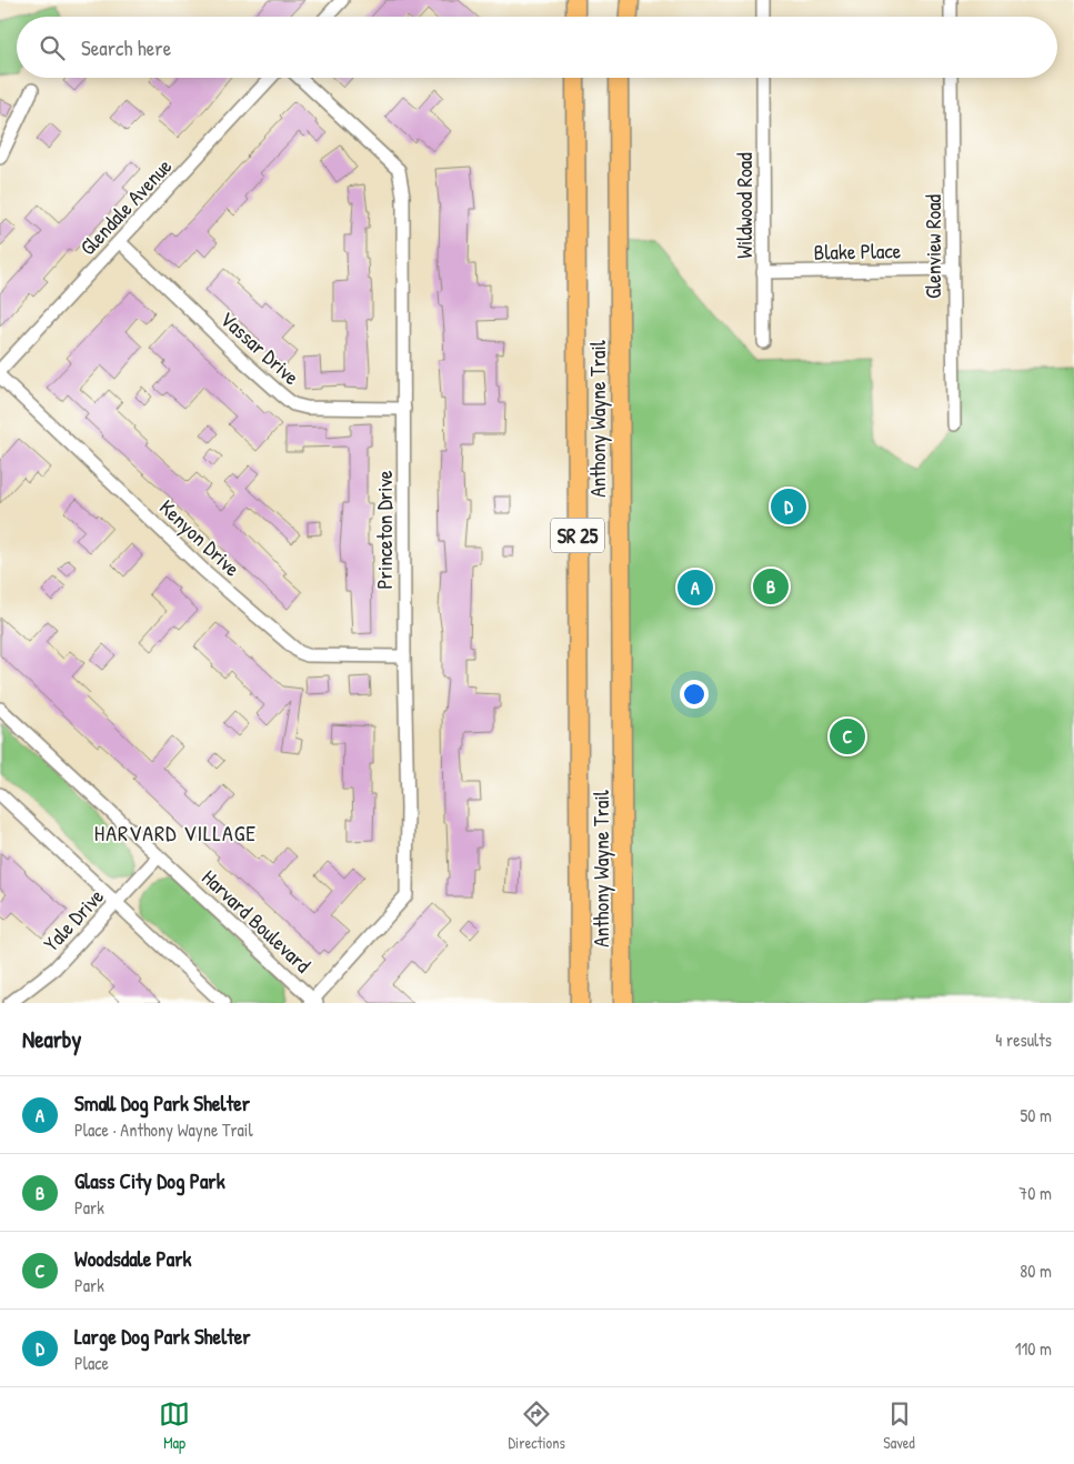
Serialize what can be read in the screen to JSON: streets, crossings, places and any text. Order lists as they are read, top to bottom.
{
  "streets": {
    "highway": ["Anthony Wayne Trail", "SR 25"],
    "street": [
      "Wildwood Road",
      "Glendale Avenue",
      "Glenview Road",
      "Blake Place",
      "Vassar Drive",
      "Princeton Drive",
      "Kenyon Drive",
      "Yale Drive",
      "Harvard Boulevard"
    ]
  },
  "crossings": [
    ["Wildwood Road", "Blake Place"],
    ["Glendale Avenue", "Vassar Drive"],
    ["Glenview Road", "Blake Place"],
    ["Vassar Drive", "Princeton Drive"],
    ["Princeton Drive", "Kenyon Drive"],
    ["Princeton Drive", "Harvard Boulevard"],
    ["Yale Drive", "Harvard Boulevard"]
  ],
  "districts": ["HARVARD VILLAGE"],
  "page": {
    "search": "Search here",
    "pins": [
      "D",
      "B",
      "A",
      "C"
    ],
    "heading": ["Nearby", "4 results"],
    "list": [
      {
        "mark": "A",
        "name": "Small Dog Park Shelter",
        "note": "Place · Anthony Wayne Trail",
        "value": "50 m"
      },
      {
        "mark": "B",
        "name": "Glass City Dog Park",
        "note": "Park",
        "value": "70 m"
      },
      {
        "mark": "C",
        "name": "Woodsdale Park",
        "note": "Park",
        "value": "80 m"
      },
      {
        "mark": "D",
        "name": "Large Dog Park Shelter",
        "note": "Place",
        "value": "110 m"
      }
    ],
    "nav": ["Map", "Directions", "Saved"]
  }
}
